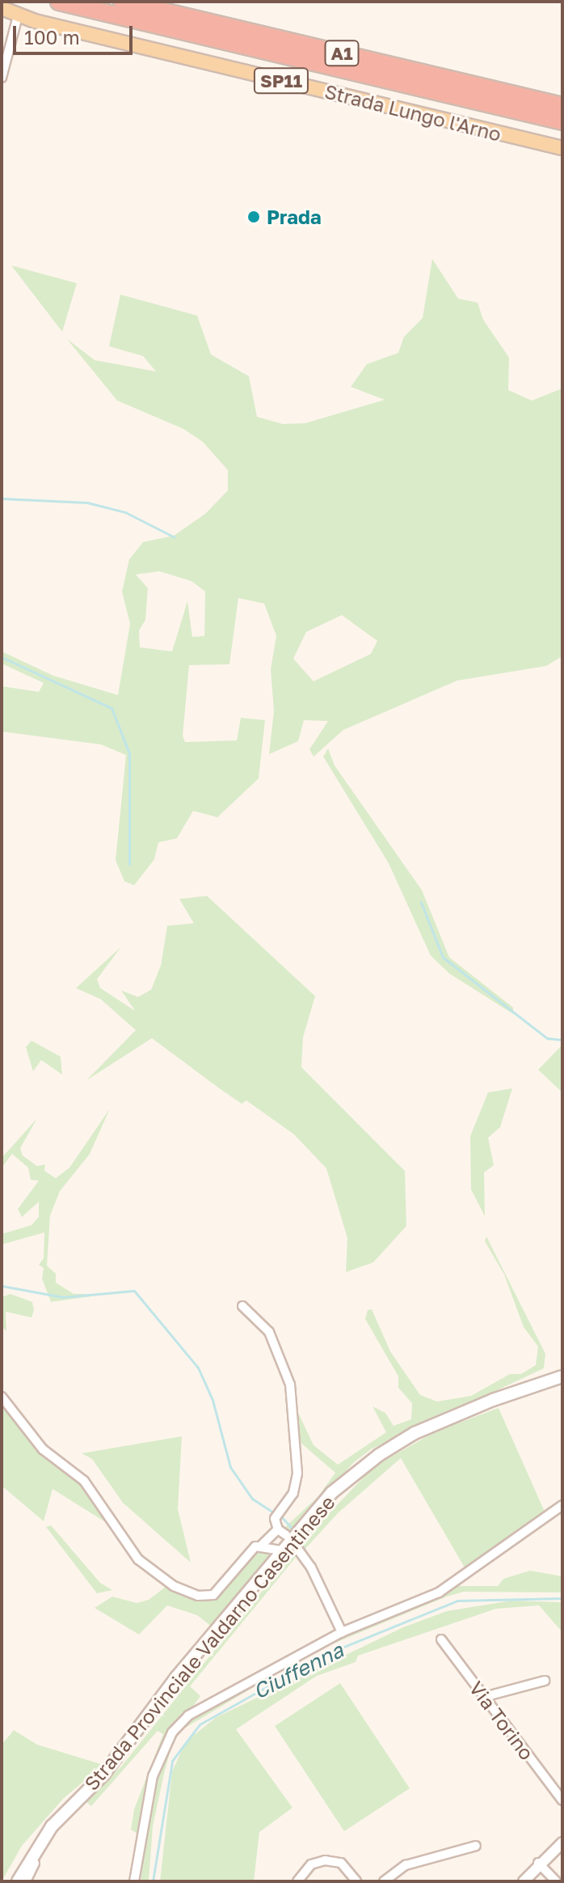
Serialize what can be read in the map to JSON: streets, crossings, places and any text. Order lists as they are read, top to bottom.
{
  "streets": {
    "highway": ["A1"],
    "main road": ["SP11", "Strada Lungo l'Arno", "Strada Provinciale Valdarno Casentinese"],
    "street": ["Via Torino"]
  },
  "water": ["Ciuffenna"],
  "places": ["Prada"],
  "scale_bar": "100 m"
}
